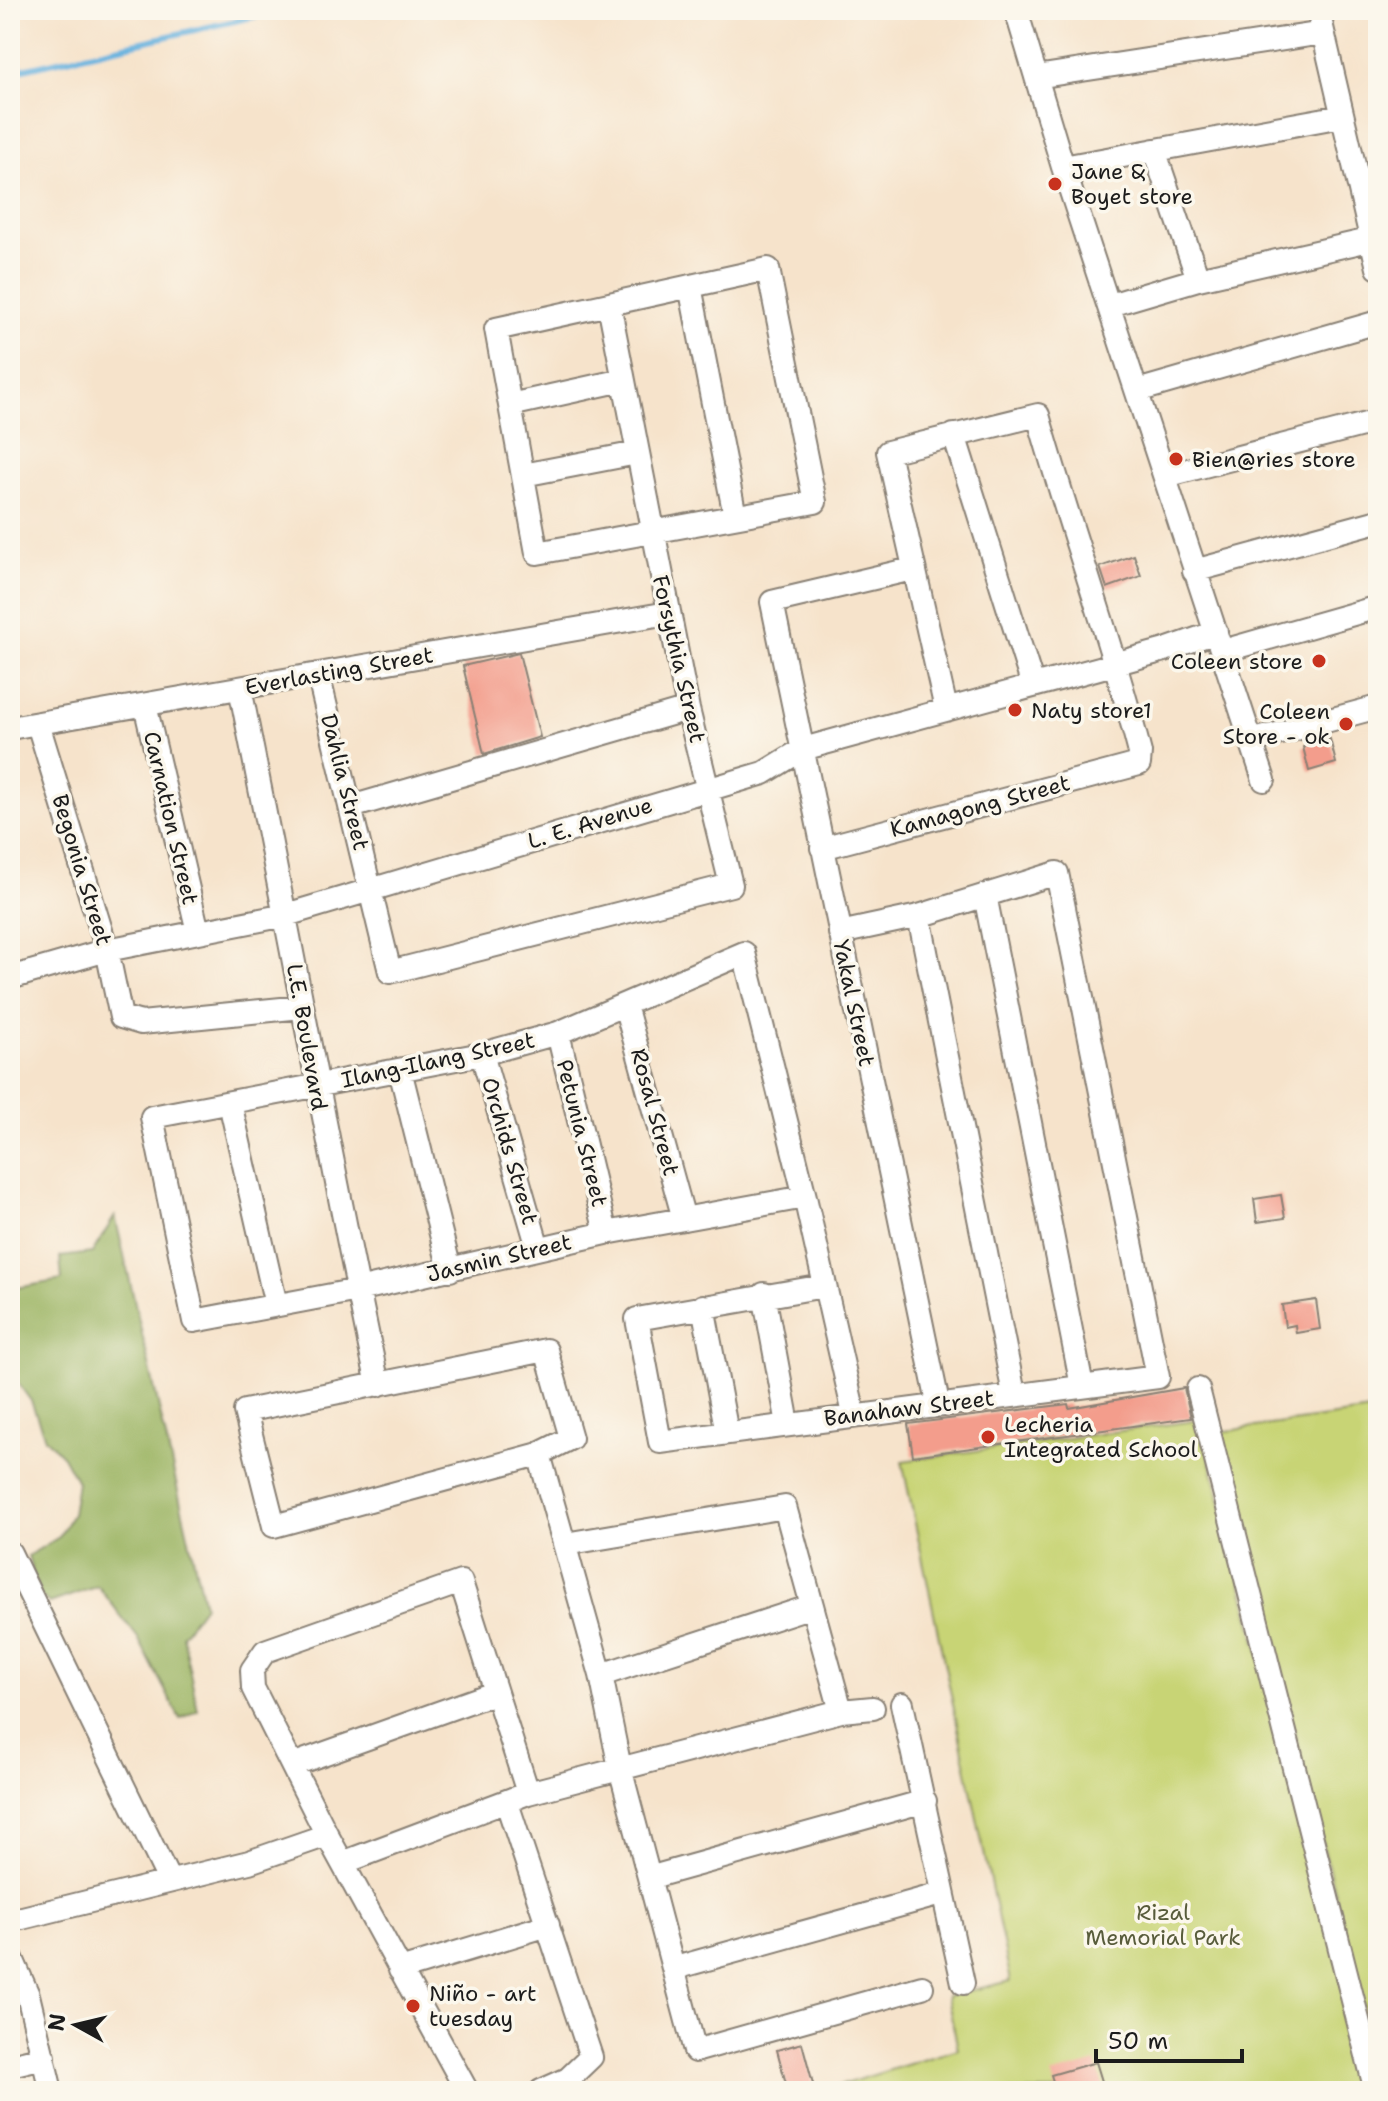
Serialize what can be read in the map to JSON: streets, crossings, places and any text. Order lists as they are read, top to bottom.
{
  "streets": {
    "street": [
      "Forsythia Street",
      "Everlasting Street",
      "Dahlia Street",
      "Kamagong Street",
      "Carnation Street",
      "L. E. Avenue",
      "Begonia Street",
      "Yakal Street",
      "L.E. Boulevard",
      "Ilang-Ilang Street",
      "Rosal Street",
      "Petunia Street",
      "Orchids Street",
      "Jasmin Street",
      "Banahaw Street"
    ]
  },
  "crossings": [
    ["Forsythia Street", "Everlasting Street"],
    ["Forsythia Street", "Dahlia Street"],
    ["Forsythia Street", "L. E. Avenue"],
    ["Everlasting Street", "Dahlia Street"],
    ["Everlasting Street", "Carnation Street"],
    ["Everlasting Street", "Begonia Street"],
    ["Everlasting Street", "L.E. Boulevard"],
    ["Dahlia Street", "L. E. Avenue"],
    ["Kamagong Street", "L. E. Avenue"],
    ["Kamagong Street", "Yakal Street"],
    ["Carnation Street", "L. E. Avenue"],
    ["L. E. Avenue", "Begonia Street"],
    ["L. E. Avenue", "Yakal Street"],
    ["L. E. Avenue", "L.E. Boulevard"],
    ["Begonia Street", "L.E. Boulevard"],
    ["Yakal Street", "Banahaw Street"],
    ["L.E. Boulevard", "Ilang-Ilang Street"],
    ["L.E. Boulevard", "Jasmin Street"],
    ["Ilang-Ilang Street", "Rosal Street"],
    ["Ilang-Ilang Street", "Petunia Street"],
    ["Ilang-Ilang Street", "Orchids Street"],
    ["Ilang-Ilang Street", "Jasmin Street"],
    ["Rosal Street", "Jasmin Street"],
    ["Petunia Street", "Jasmin Street"],
    ["Orchids Street", "Jasmin Street"]
  ],
  "parks": ["Rizal Memorial Park"],
  "places": [
    "Jane & Boyet store",
    "Bien@ries store",
    "Coleen store",
    "Naty store1",
    "Coleen Store - ok",
    "Lecheria Integrated School",
    "Niño - art tuesday"
  ],
  "scale_bar": "50 m",
  "north": "left"
}
